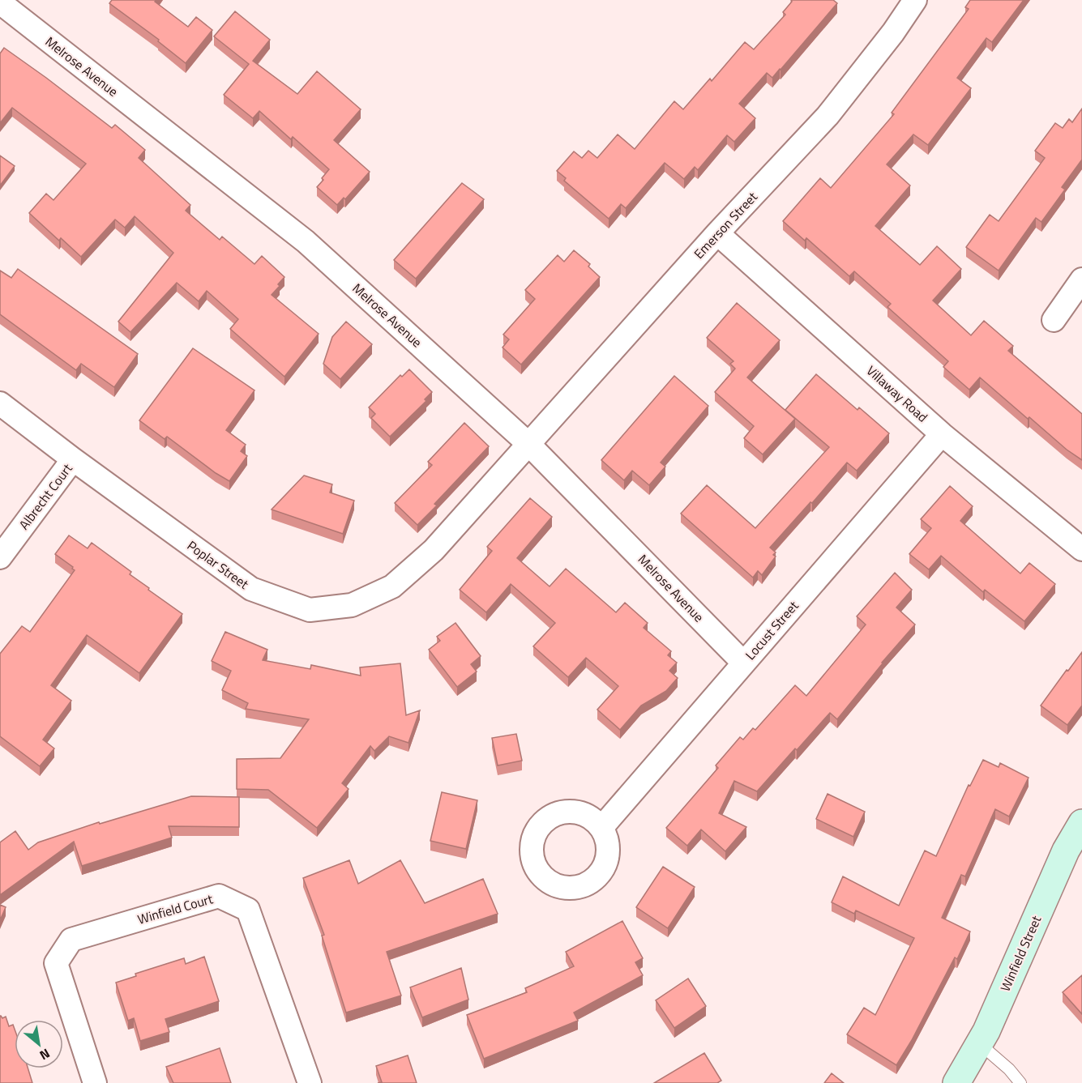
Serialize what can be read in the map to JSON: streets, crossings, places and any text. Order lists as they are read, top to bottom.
{
  "streets": {
    "main road": ["Winfield Street"],
    "street": [
      "Melrose Avenue",
      "Emerson Street",
      "Villaway Road",
      "Albrecht Court",
      "Poplar Street",
      "Locust Street",
      "Winfield Court"
    ]
  },
  "crossings": [
    ["Melrose Avenue", "Emerson Street"],
    ["Melrose Avenue", "Poplar Street"],
    ["Melrose Avenue", "Locust Street"],
    ["Emerson Street", "Villaway Road"],
    ["Emerson Street", "Poplar Street"],
    ["Villaway Road", "Locust Street"],
    ["Albrecht Court", "Poplar Street"]
  ],
  "north": "bottom right"
}
